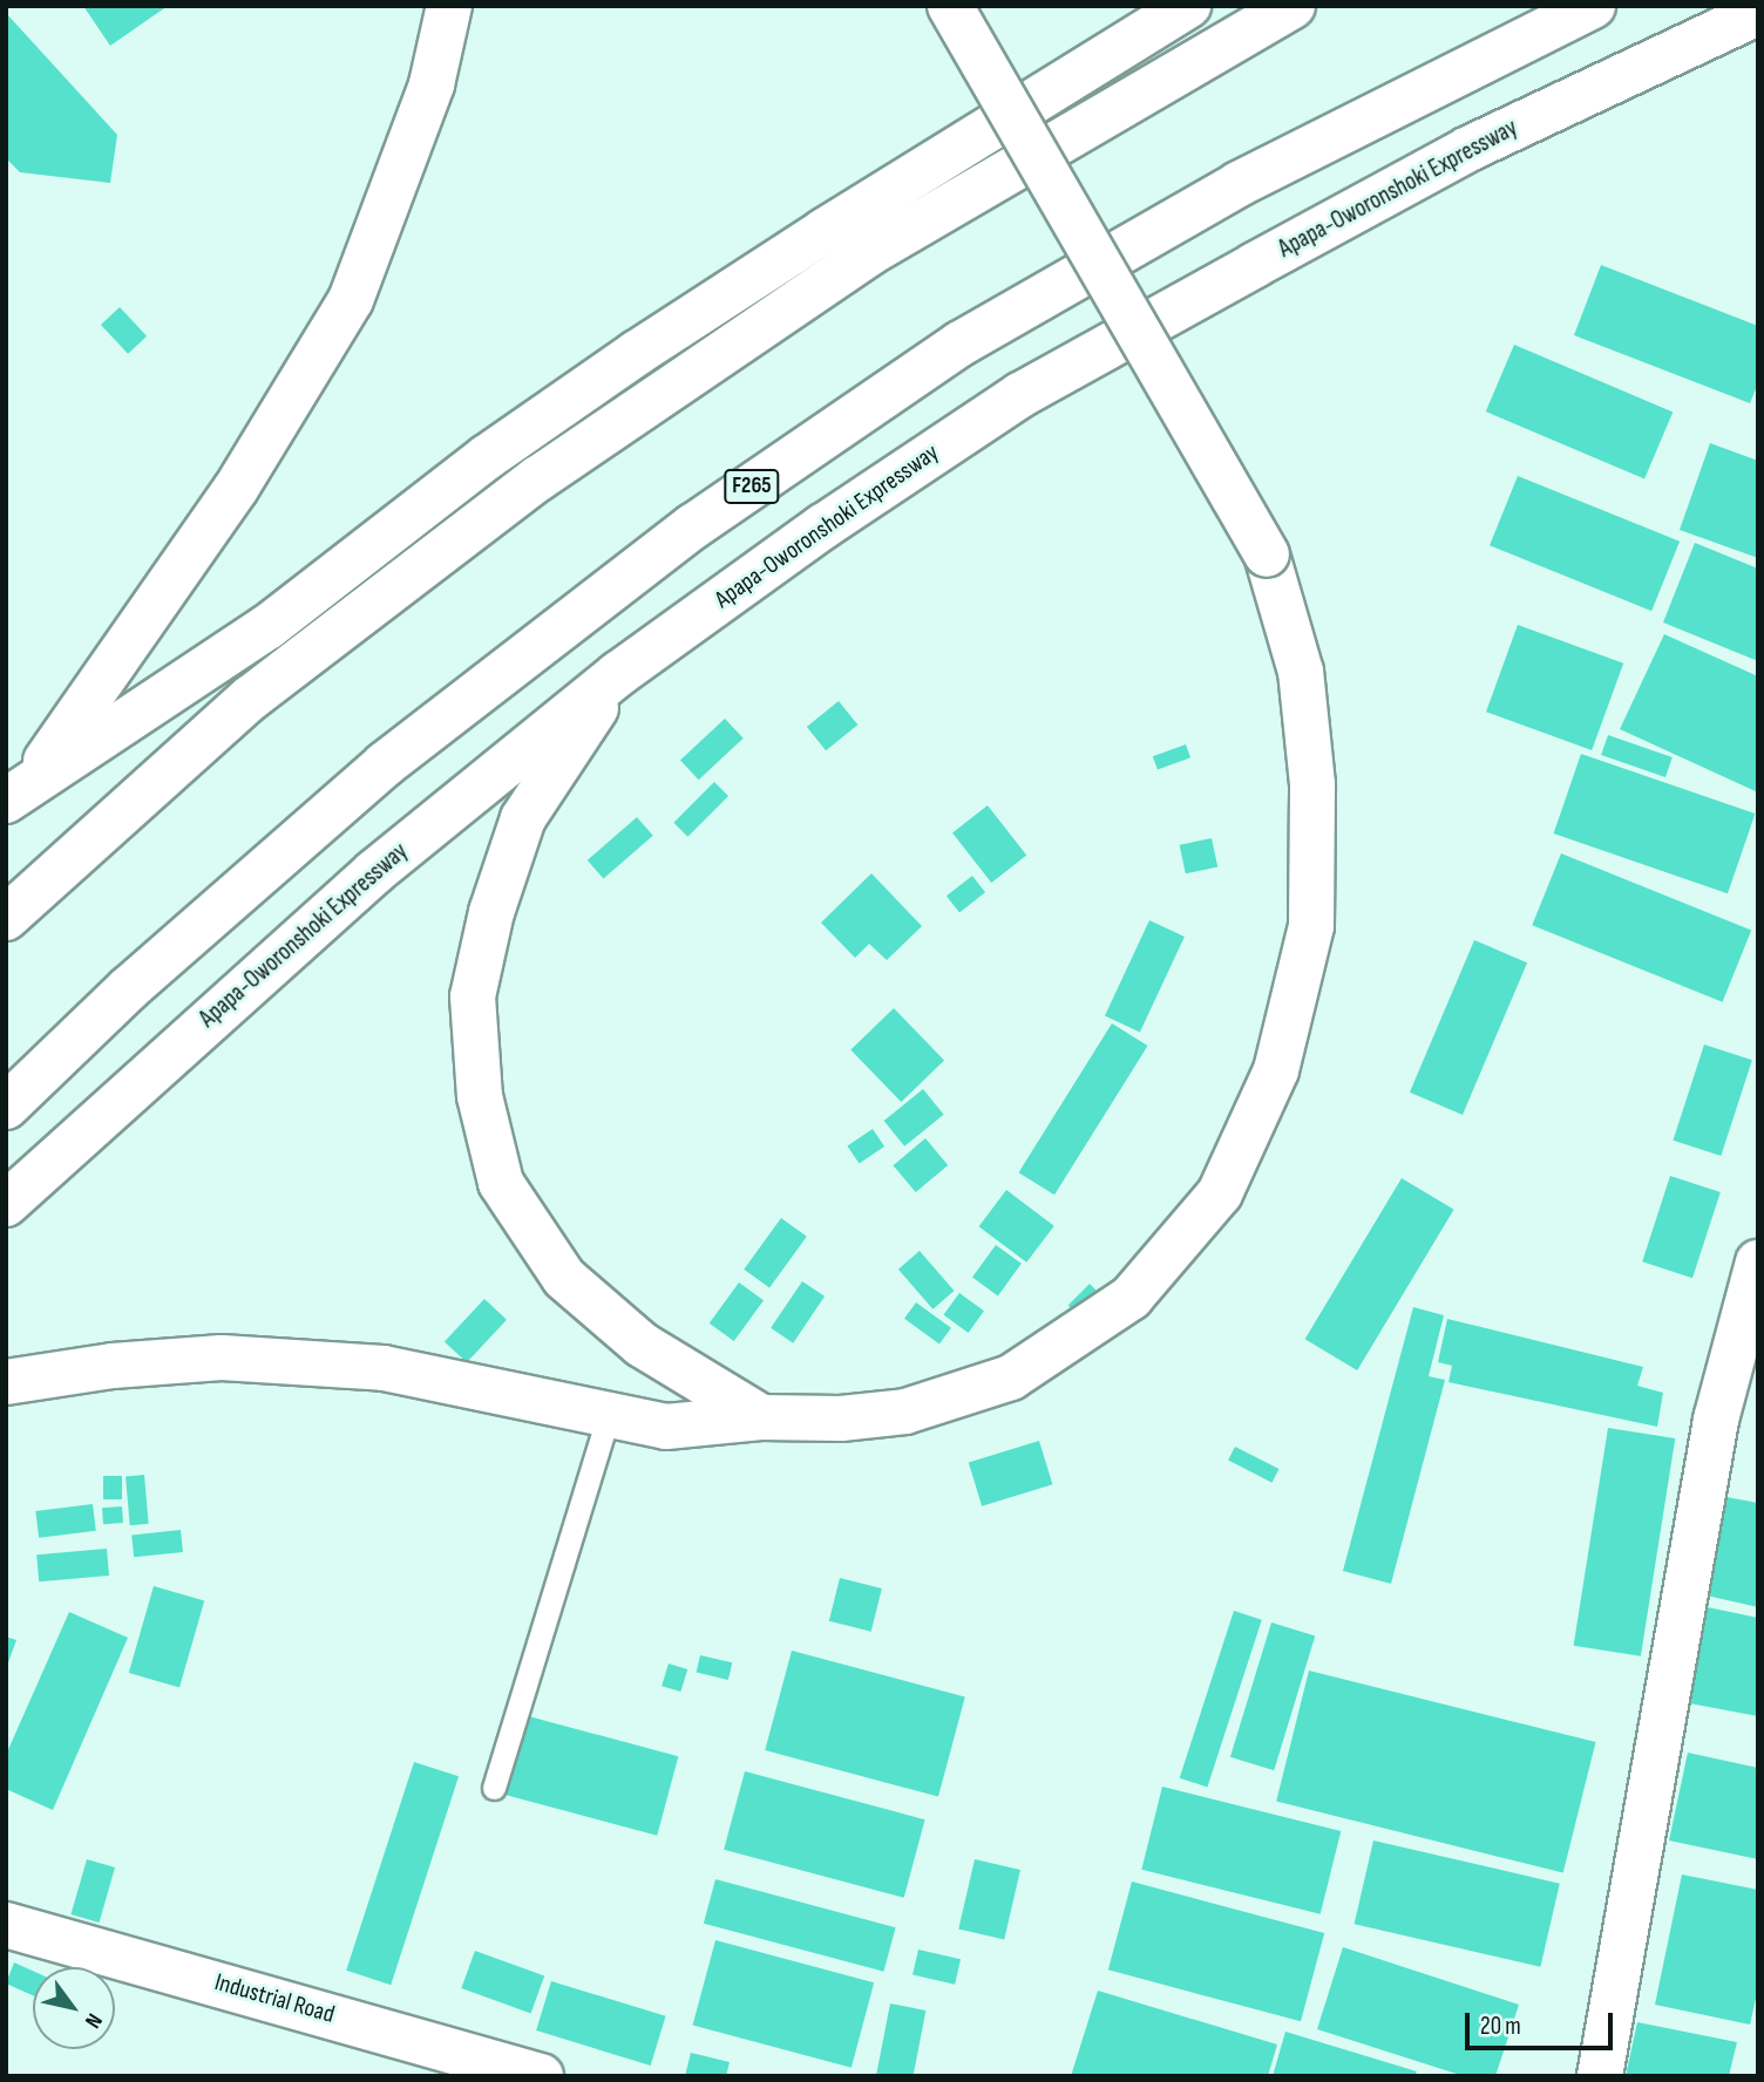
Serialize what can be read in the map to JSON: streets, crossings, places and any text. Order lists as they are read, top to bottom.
{
  "streets": {
    "main road": ["Apapa-Oworonshoki Expressway", "F265", "Industrial Road"]
  },
  "scale_bar": "20 m",
  "north": "bottom right"
}
